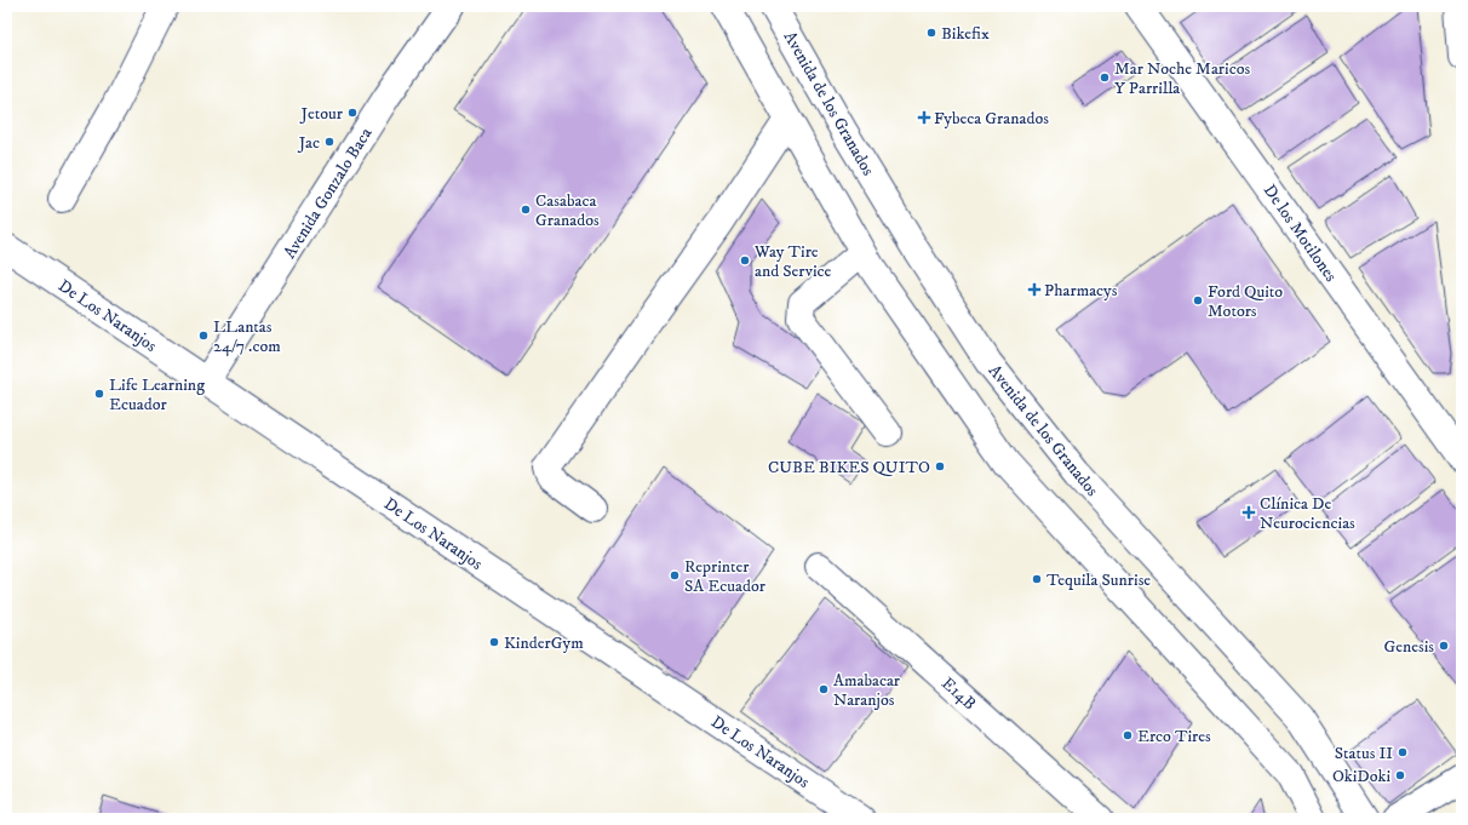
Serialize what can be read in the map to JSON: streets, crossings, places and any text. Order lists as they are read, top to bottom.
{
  "streets": {
    "main road": [
      "Avenida de los Granados",
      "Avenida Gonzalo Baca",
      "De los Motilones",
      "De Los Naranjos",
      "E14B"
    ]
  },
  "crossings": [
    ["Avenida Gonzalo Baca", "De Los Naranjos"]
  ],
  "places": {
    "other": [
      "Bikefix",
      "Mar Noche Maricos Y Parrilla",
      "Jetour",
      "Jac",
      "Casabaca Granados",
      "Way Tire and Service",
      "Ford Quito Motors",
      "LLantas 24/7 .com",
      "Life Learning Ecuador",
      "CUBE BIKES QUITO",
      "Reprinter SA Ecuador",
      "Tequila Sunrise",
      "KinderGym",
      "Genesis",
      "Amabacar Naranjos",
      "Erco Tires",
      "Status II",
      "OkiDoki"
    ],
    "health": ["Fybeca Granados", "Pharmacys", "Clínica De Neurociencias"]
  }
}
